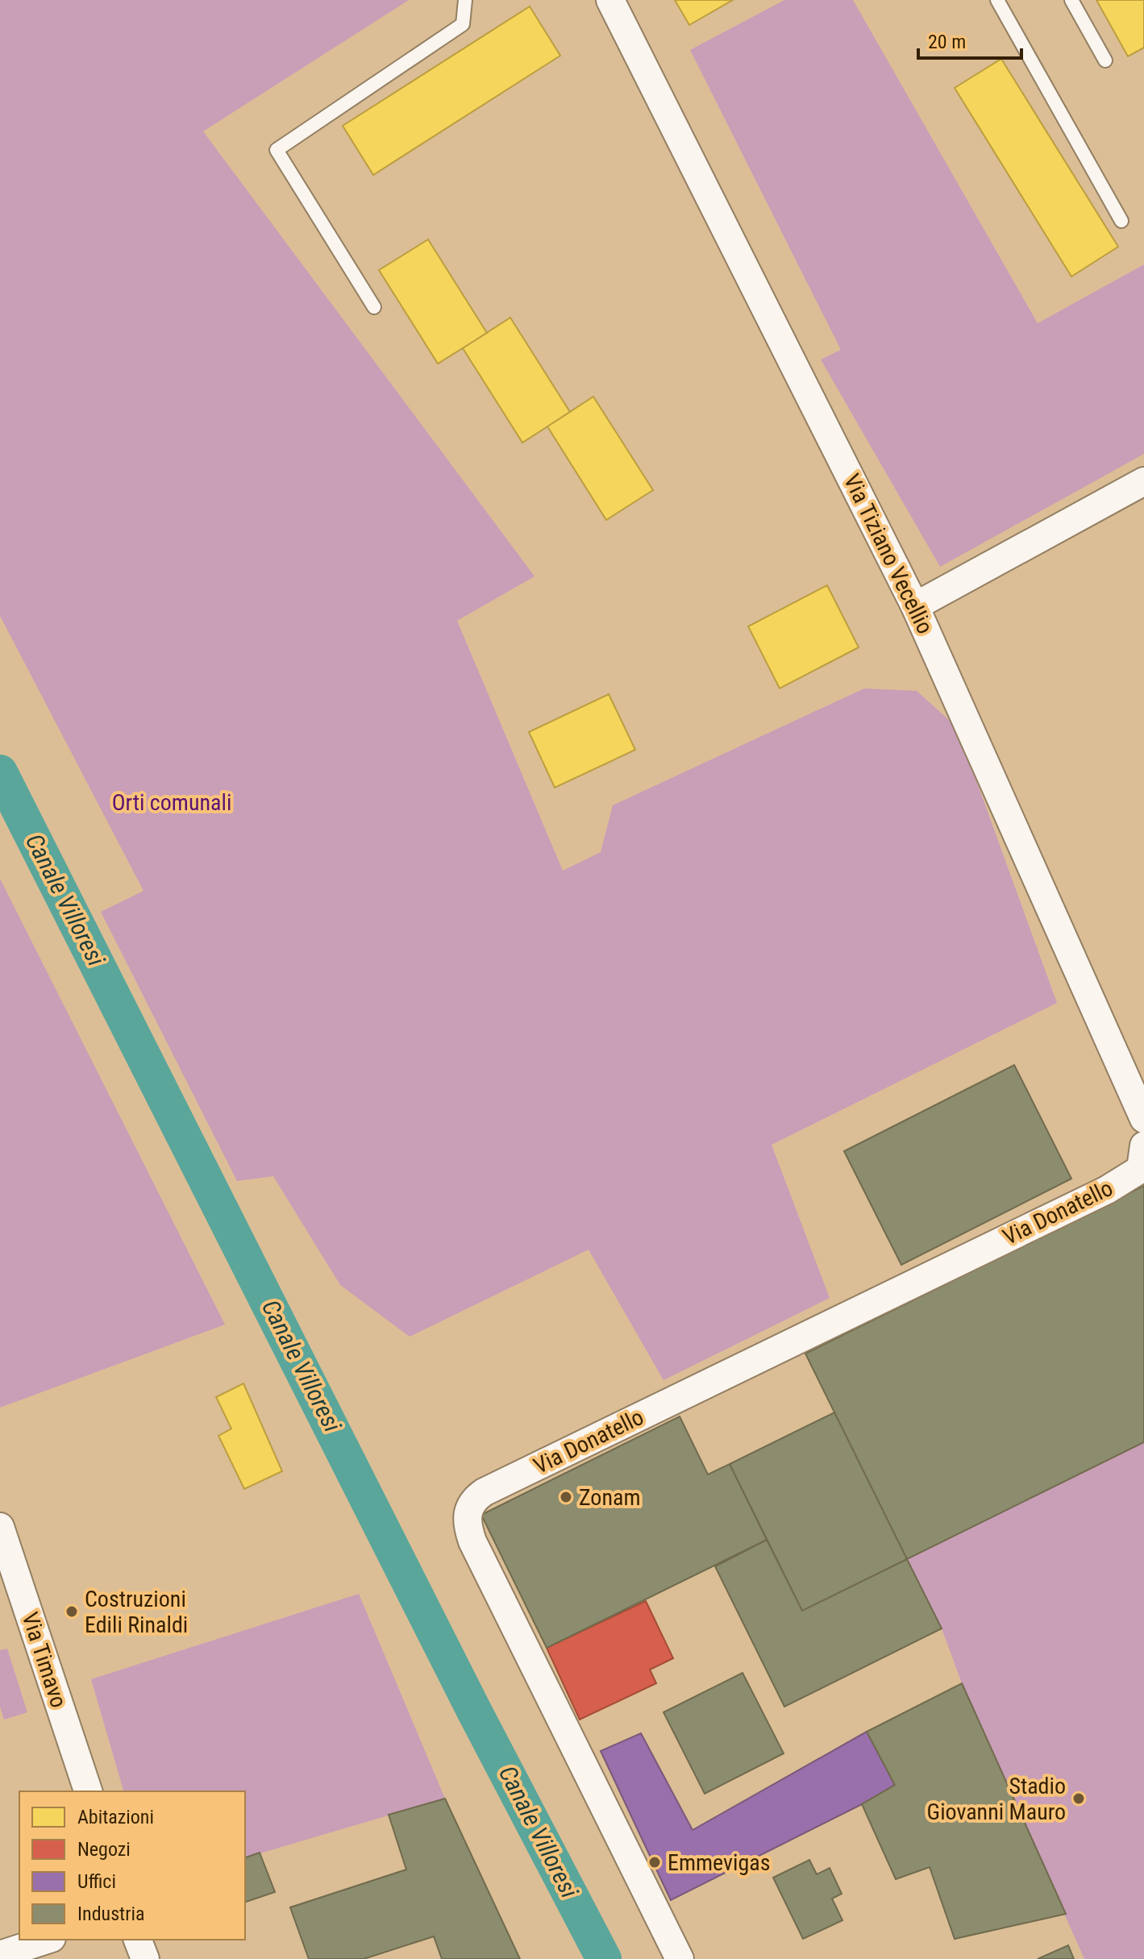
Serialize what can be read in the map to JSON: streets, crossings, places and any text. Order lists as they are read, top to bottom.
{
  "streets": {
    "street": ["Via Tiziano Vecellio", "Via Donatello", "Via Timavo"]
  },
  "water": ["Canale Villoresi"],
  "parks": ["Orti comunali"],
  "places": [
    "Zonam",
    "Costruzioni Edili Rinaldi",
    "Stadio Giovanni Mauro",
    "Emmevigas"
  ],
  "legend": [
    "Abitazioni",
    "Negozi",
    "Uffici",
    "Industria"
  ],
  "scale_bar": "20 m"
}
